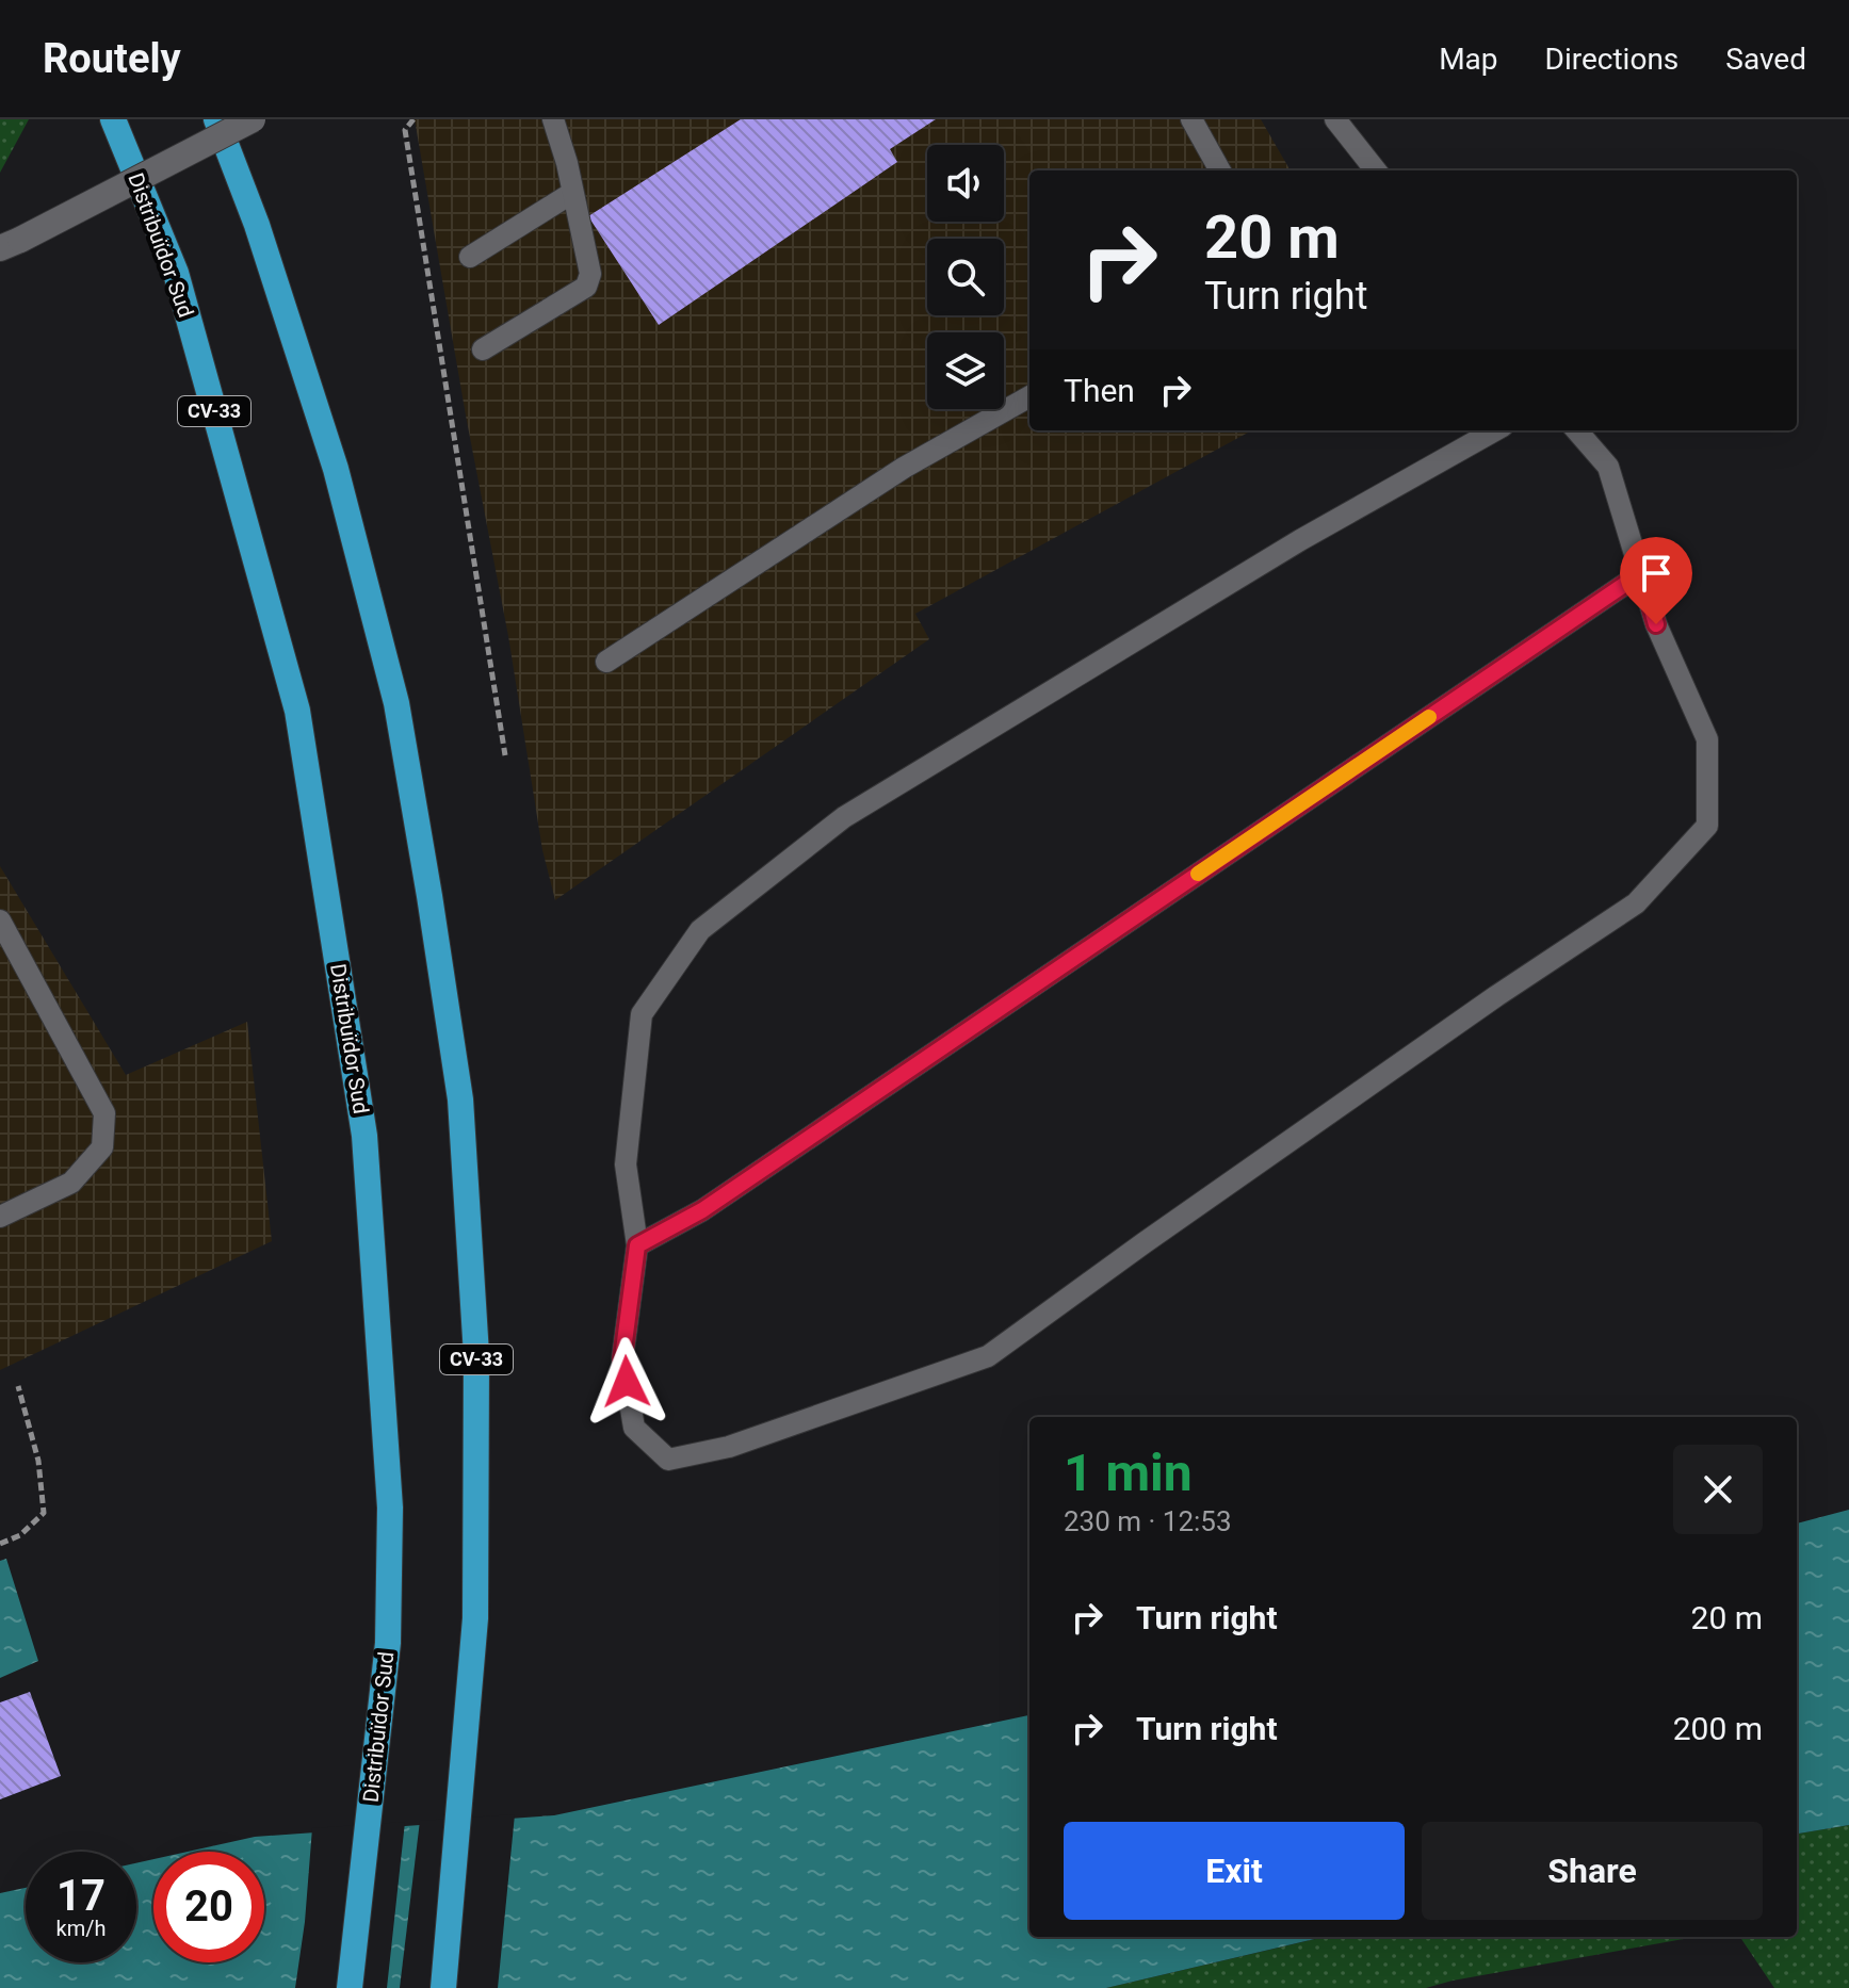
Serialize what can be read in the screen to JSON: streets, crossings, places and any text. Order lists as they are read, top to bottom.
{
  "streets": {
    "highway": ["Distribuïdor Sud", "CV-33"]
  },
  "page": {
    "header": "Routely",
    "nav": ["Map", "Directions", "Saved"],
    "turn": ["20 m", "Turn right"],
    "then": "Then",
    "heading": ["1 min", "230 m · 12:53"],
    "list": [
      {
        "name": "Turn right",
        "value": "20 m"
      },
      {
        "name": "Turn right",
        "value": "200 m"
      }
    ],
    "buttons": ["Exit", "Share"],
    "speed": "17 km/h",
    "limit": "20"
  }
}
